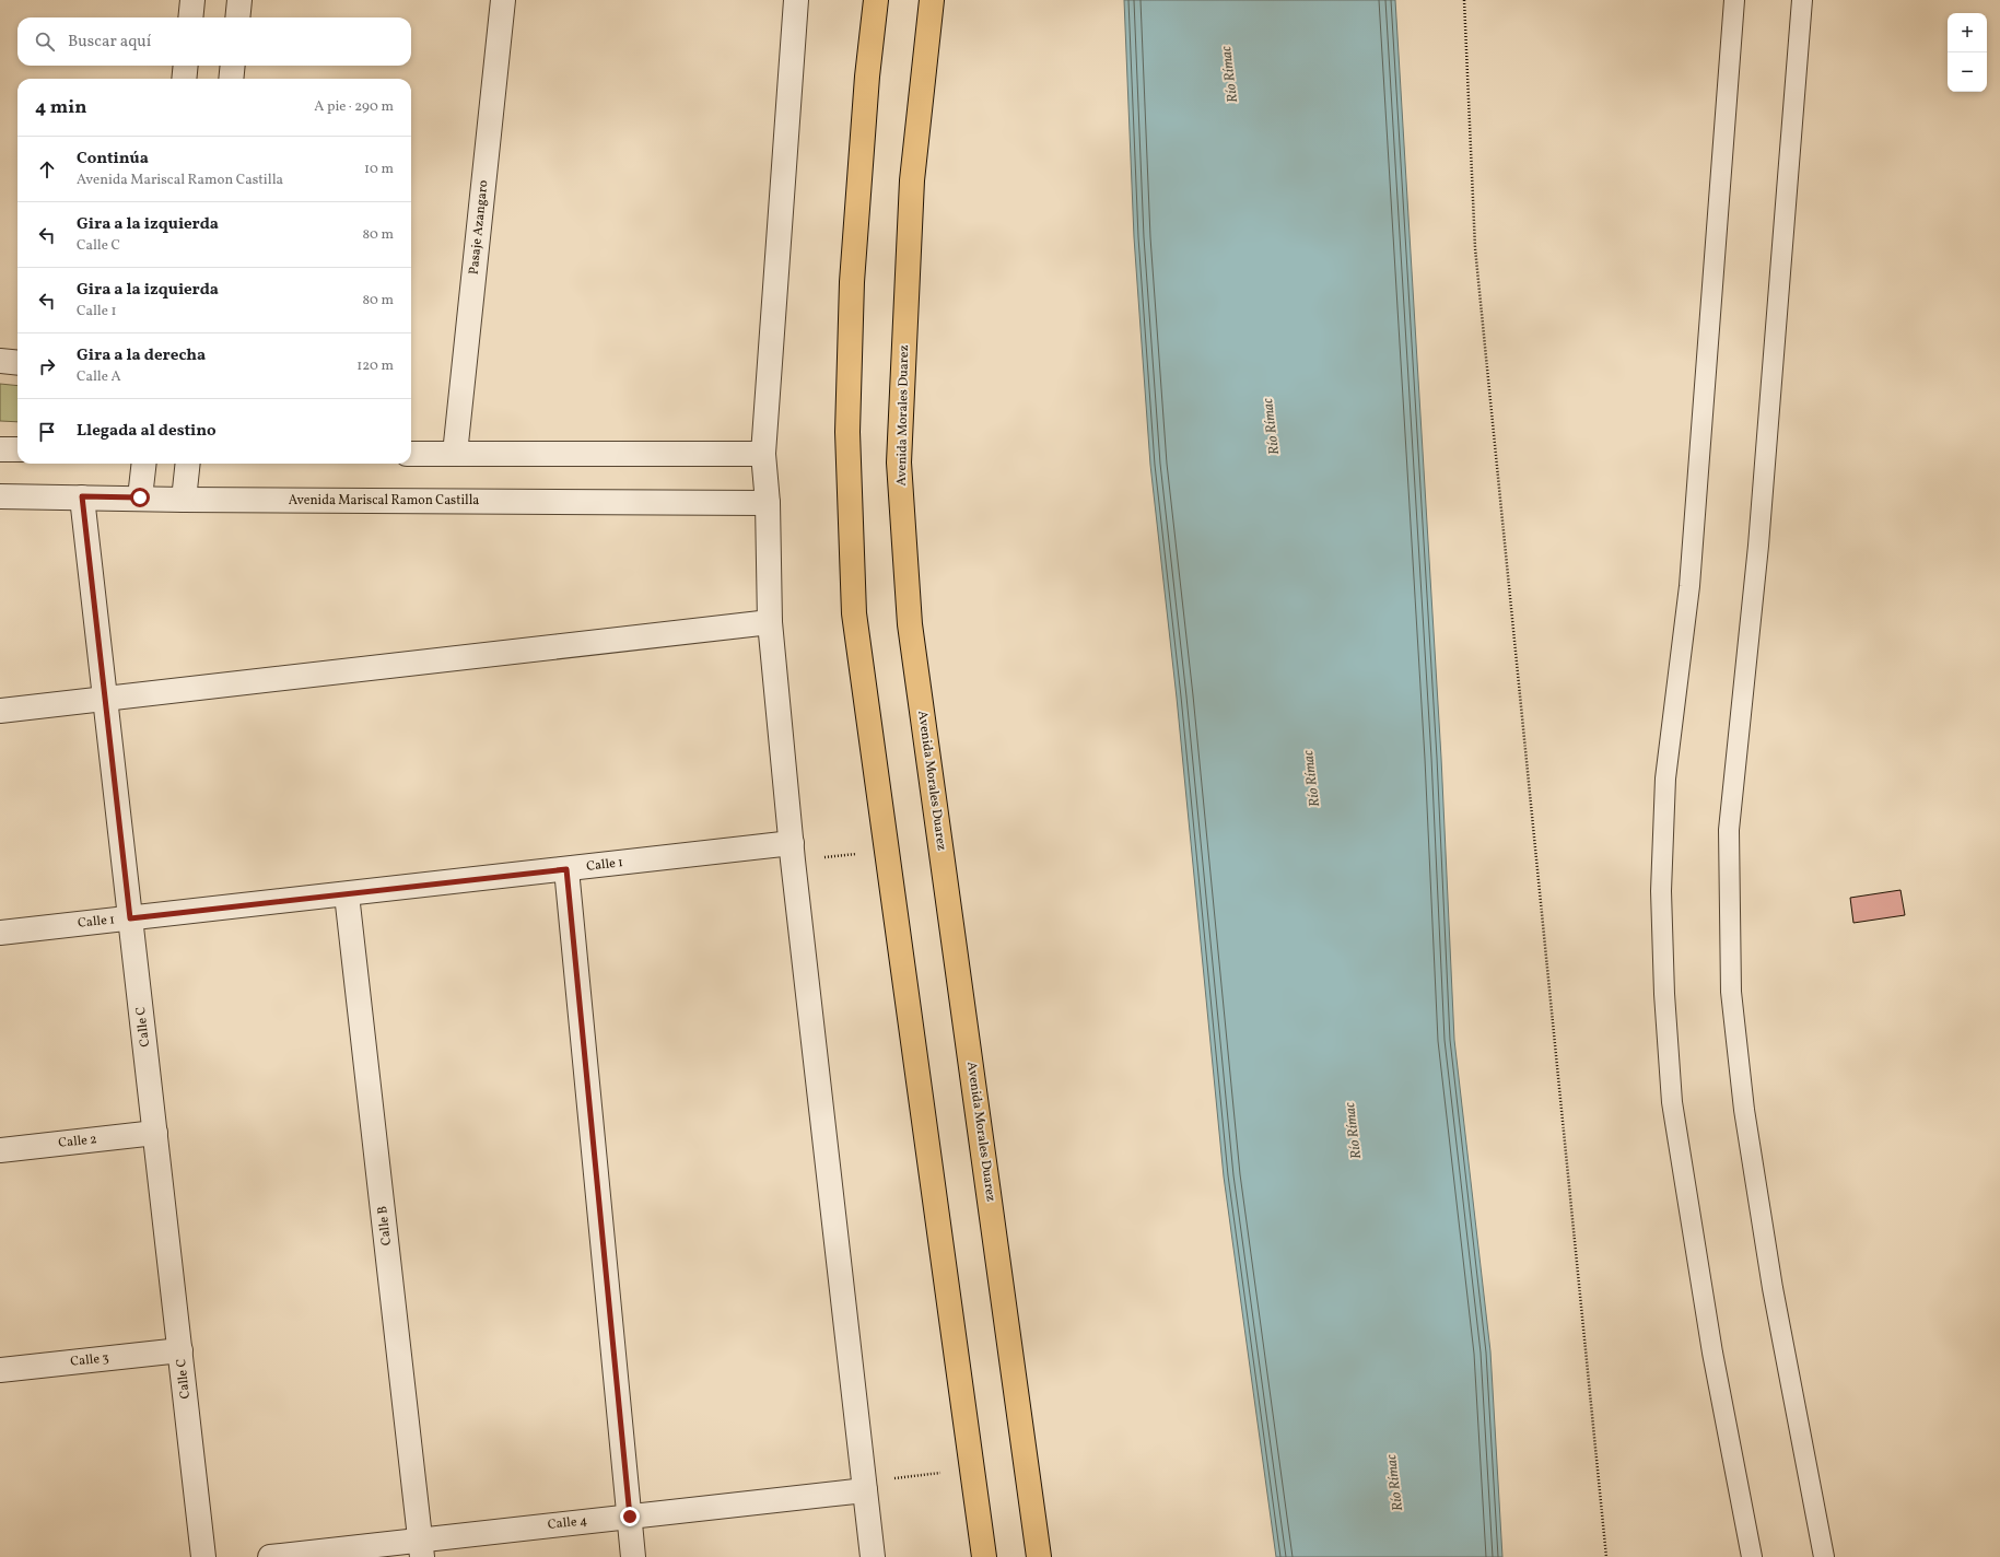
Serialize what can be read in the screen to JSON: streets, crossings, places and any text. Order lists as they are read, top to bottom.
{
  "streets": {
    "highway": ["Avenida Morales Duarez"],
    "street": [
      "Pasaje Azangaro",
      "Avenida Mariscal Ramon Castilla",
      "Calle 1",
      "Calle C",
      "Calle 2",
      "Calle B",
      "Calle 3",
      "Calle 4"
    ]
  },
  "crossings": [
    ["Avenida Mariscal Ramon Castilla", "Calle C"],
    ["Calle 1", "Calle C"],
    ["Calle 1", "Calle B"],
    ["Calle C", "Calle 2"],
    ["Calle C", "Calle 3"],
    ["Calle B", "Calle 4"]
  ],
  "water": ["Río Rímac"],
  "page": {
    "map_buttons": ["+", "−"],
    "search": "Buscar aquí",
    "heading": ["4 min", "A pie · 290 m"],
    "list": [
      ["Continúa", "Avenida Mariscal Ramon Castilla", "10 m"],
      ["Gira a la izquierda", "Calle C", "80 m"],
      ["Gira a la izquierda", "Calle 1", "80 m"],
      ["Gira a la derecha", "Calle A", "120 m"],
      "Llegada al destino"
    ]
  }
}
